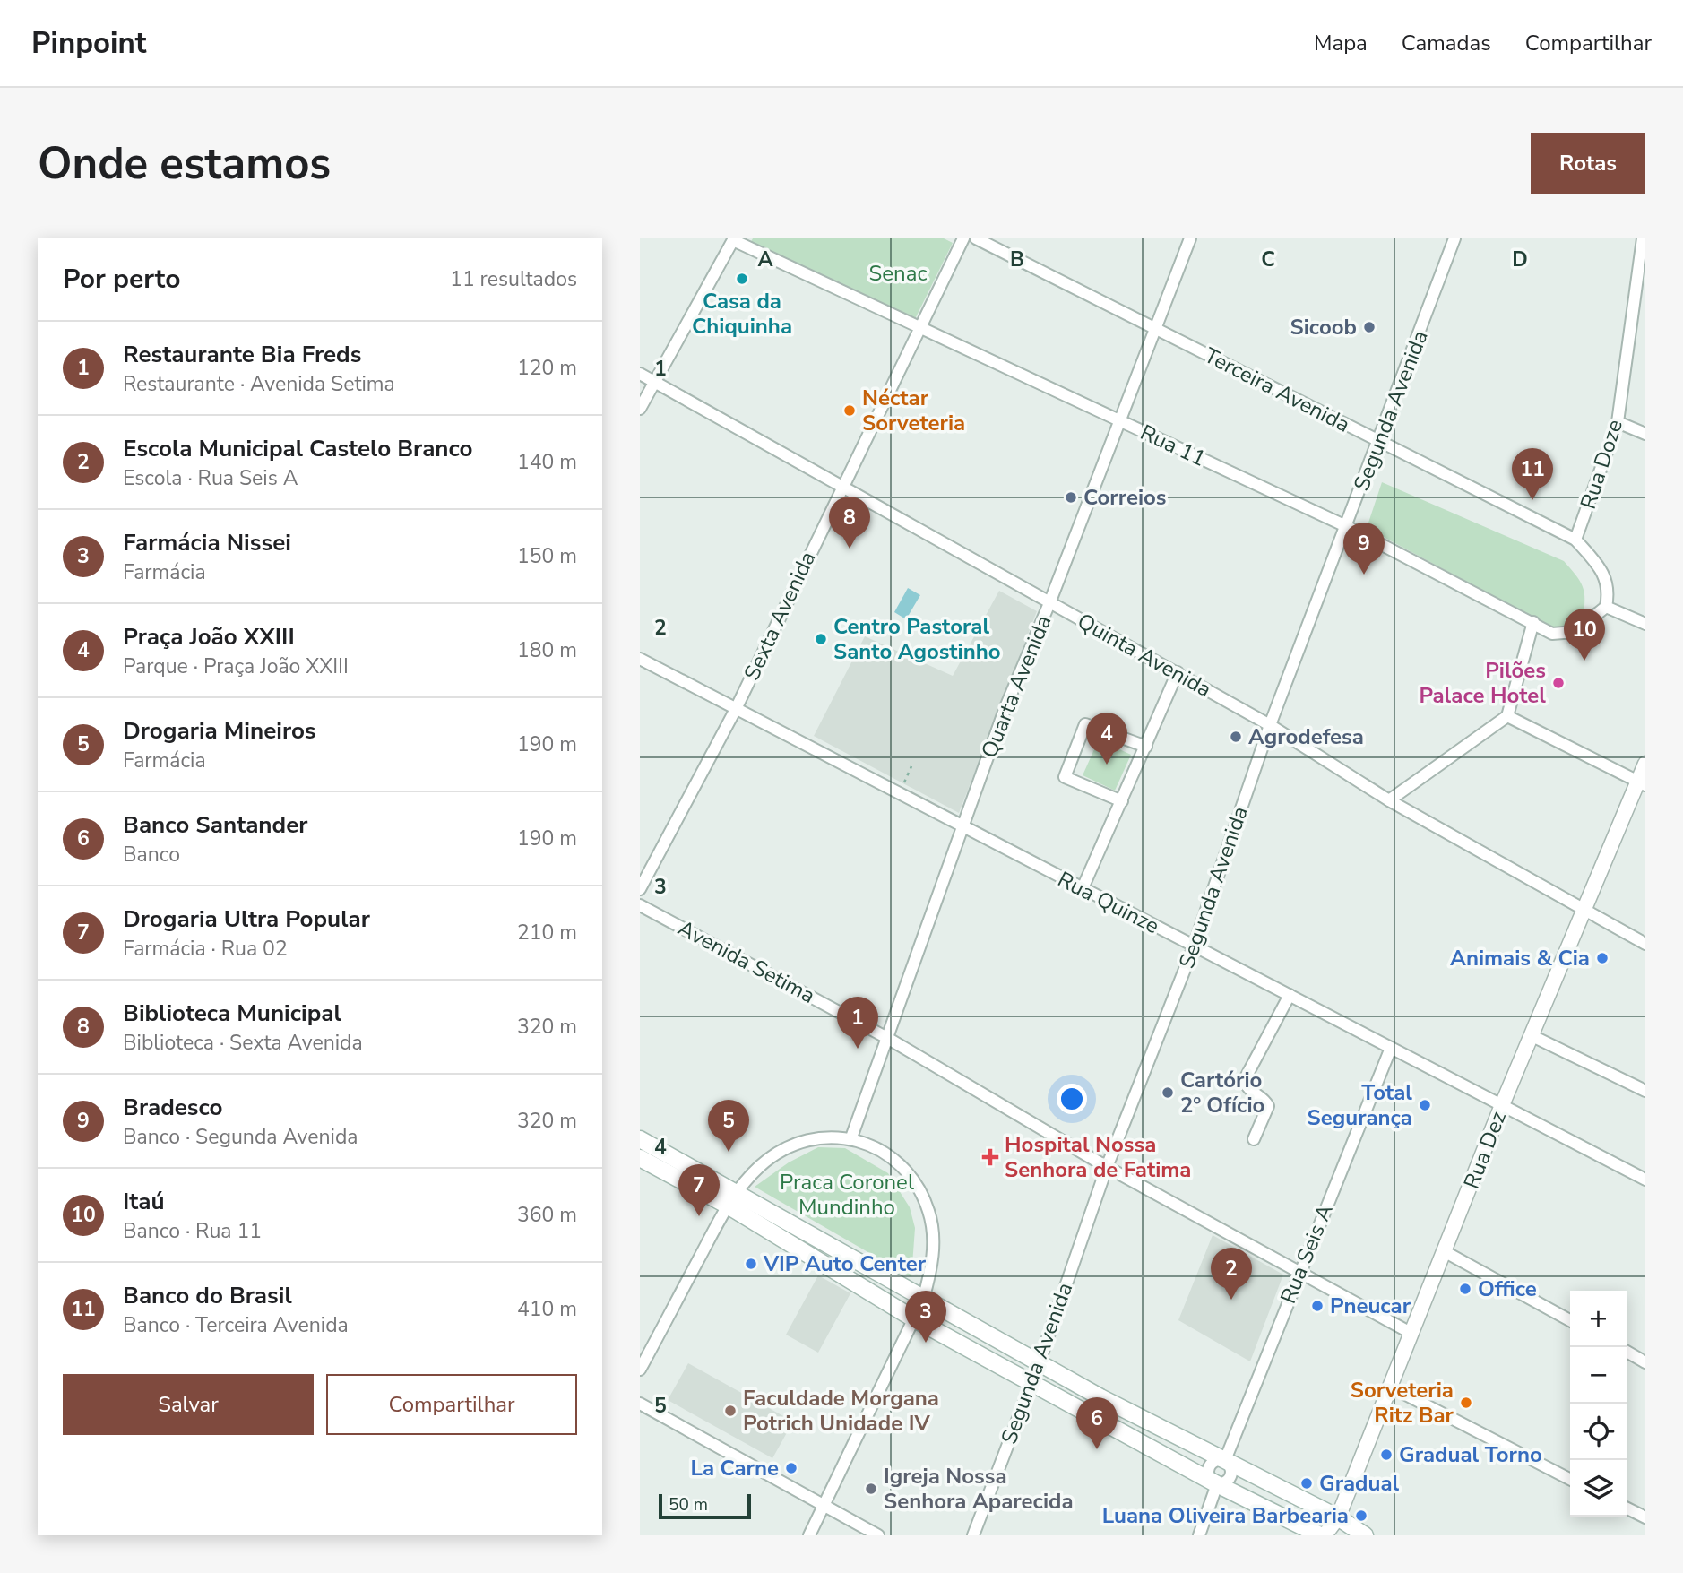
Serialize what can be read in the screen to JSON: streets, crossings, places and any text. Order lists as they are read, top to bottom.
{
  "streets": {
    "street": [
      "Terceira Avenida",
      "Segunda Avenida",
      "Rua 11",
      "Rua Doze",
      "Sexta Avenida",
      "Quinta Avenida",
      "Quarta Avenida",
      "Rua Quinze",
      "Avenida Setima",
      "Rua Dez",
      "Rua Seis A"
    ]
  },
  "crossings": [
    ["Terceira Avenida", "Segunda Avenida"],
    ["Terceira Avenida", "Rua 11"],
    ["Terceira Avenida", "Rua Doze"],
    ["Terceira Avenida", "Quarta Avenida"],
    ["Segunda Avenida", "Rua 11"],
    ["Segunda Avenida", "Quinta Avenida"],
    ["Segunda Avenida", "Rua Quinze"],
    ["Segunda Avenida", "Avenida Setima"],
    ["Rua 11", "Sexta Avenida"],
    ["Rua 11", "Quarta Avenida"],
    ["Sexta Avenida", "Quinta Avenida"],
    ["Sexta Avenida", "Rua Quinze"],
    ["Quinta Avenida", "Quarta Avenida"],
    ["Quinta Avenida", "Rua Dez"],
    ["Quarta Avenida", "Rua Quinze"],
    ["Quarta Avenida", "Avenida Setima"],
    ["Rua Quinze", "Rua Dez"],
    ["Rua Quinze", "Rua Seis A"],
    ["Avenida Setima", "Rua Dez"],
    ["Avenida Setima", "Rua Seis A"]
  ],
  "parks": ["Senac", "Praca Coronel Mundinho"],
  "places": {
    "other": [
      "Casa da Chiquinha",
      "Sicoob",
      "Néctar Sorveteria",
      "Correios",
      "Centro Pastoral Santo Agostinho",
      "Pilões Palace Hotel",
      "Agrodefesa",
      "Animais & Cia",
      "Cartório 2º Ofício",
      "Total Segurança",
      "VIP Auto Center",
      "Office",
      "Pneucar",
      "Sorveteria Ritz Bar",
      "Faculdade Morgana Potrich Unidade IV",
      "Gradual Torno",
      "La Carne",
      "Gradual",
      "Igreja Nossa Senhora Aparecida",
      "Luana Oliveira Barbearia"
    ],
    "health": ["Hospital Nossa Senhora de Fatima"]
  },
  "scale_bar": "50 m",
  "page": {
    "header": "Pinpoint",
    "nav": ["Mapa", "Camadas", "Compartilhar"],
    "buttons": [
      "Rotas",
      ["Salvar", "Compartilhar"]
    ],
    "title": "Onde estamos",
    "heading": ["Por perto", "11 resultados"],
    "list": [
      {
        "mark": "1",
        "name": "Restaurante Bia Freds",
        "note": "Restaurante · Avenida Setima",
        "value": "120 m"
      },
      {
        "mark": "2",
        "name": "Escola Municipal Castelo Branco",
        "note": "Escola · Rua Seis A",
        "value": "140 m"
      },
      {
        "mark": "3",
        "name": "Farmácia Nissei",
        "note": "Farmácia",
        "value": "150 m"
      },
      {
        "mark": "4",
        "name": "Praça João XXIII",
        "note": "Parque · Praça João XXIII",
        "value": "180 m"
      },
      {
        "mark": "5",
        "name": "Drogaria Mineiros",
        "note": "Farmácia",
        "value": "190 m"
      },
      {
        "mark": "6",
        "name": "Banco Santander",
        "note": "Banco",
        "value": "190 m"
      },
      {
        "mark": "7",
        "name": "Drogaria Ultra Popular",
        "note": "Farmácia · Rua 02",
        "value": "210 m"
      },
      {
        "mark": "8",
        "name": "Biblioteca Municipal",
        "note": "Biblioteca · Sexta Avenida",
        "value": "320 m"
      },
      {
        "mark": "9",
        "name": "Bradesco",
        "note": "Banco · Segunda Avenida",
        "value": "320 m"
      },
      {
        "mark": "10",
        "name": "Itaú",
        "note": "Banco · Rua 11",
        "value": "360 m"
      },
      {
        "mark": "11",
        "name": "Banco do Brasil",
        "note": "Banco · Terceira Avenida",
        "value": "410 m"
      }
    ],
    "pins": [
      "11",
      "8",
      "9",
      "10",
      "4",
      "1",
      "5",
      "7",
      "2",
      "3",
      "6"
    ],
    "map_buttons": ["+", "−"],
    "scale": "50 m"
  },
  "grid": {
    "columns": [
      "A",
      "B",
      "C",
      "D"
    ],
    "rows": [
      "1",
      "2",
      "3",
      "4",
      "5"
    ]
  }
}
